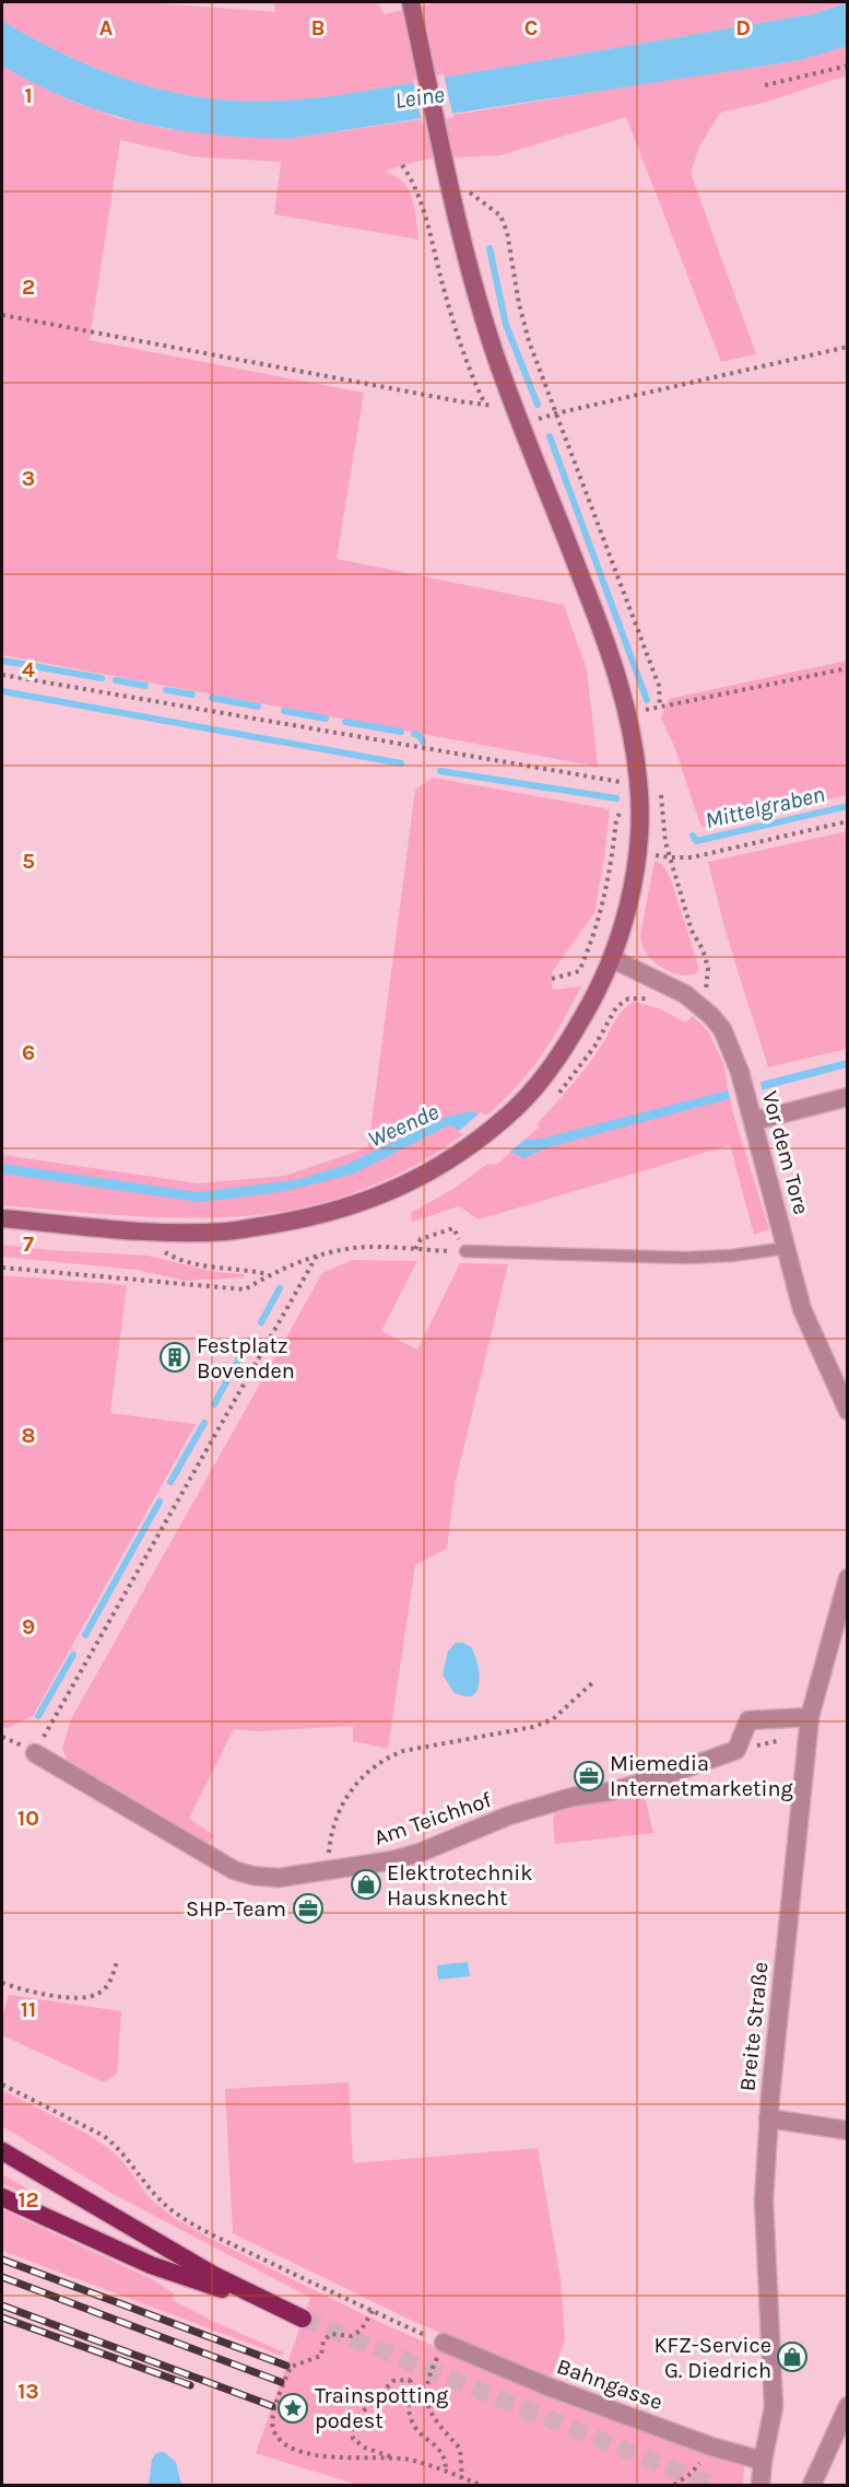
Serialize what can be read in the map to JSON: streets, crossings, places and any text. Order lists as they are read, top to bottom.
{
  "streets": {
    "street": [
      "Vor dem Tore",
      "Am Teichhof",
      "Breite Straße",
      "Bahngasse"
    ]
  },
  "crossings": [
    ["Breite Straße", "Bahngasse"]
  ],
  "water": ["Leine", "Mittelgraben", "Weende"],
  "places": {
    "building": ["Festplatz Bovenden"],
    "office": ["Miemedia Internetmarketing", "SHP-Team"],
    "shop": ["Elektrotechnik Hausknecht", "KFZ-Service G. Diedrich"],
    "place": ["Trainspotting podest"]
  },
  "grid": {
    "columns": [
      "A",
      "B",
      "C",
      "D"
    ],
    "rows": [
      "1",
      "2",
      "3",
      "4",
      "5",
      "6",
      "7",
      "8",
      "9",
      "10",
      "11",
      "12",
      "13"
    ]
  }
}
